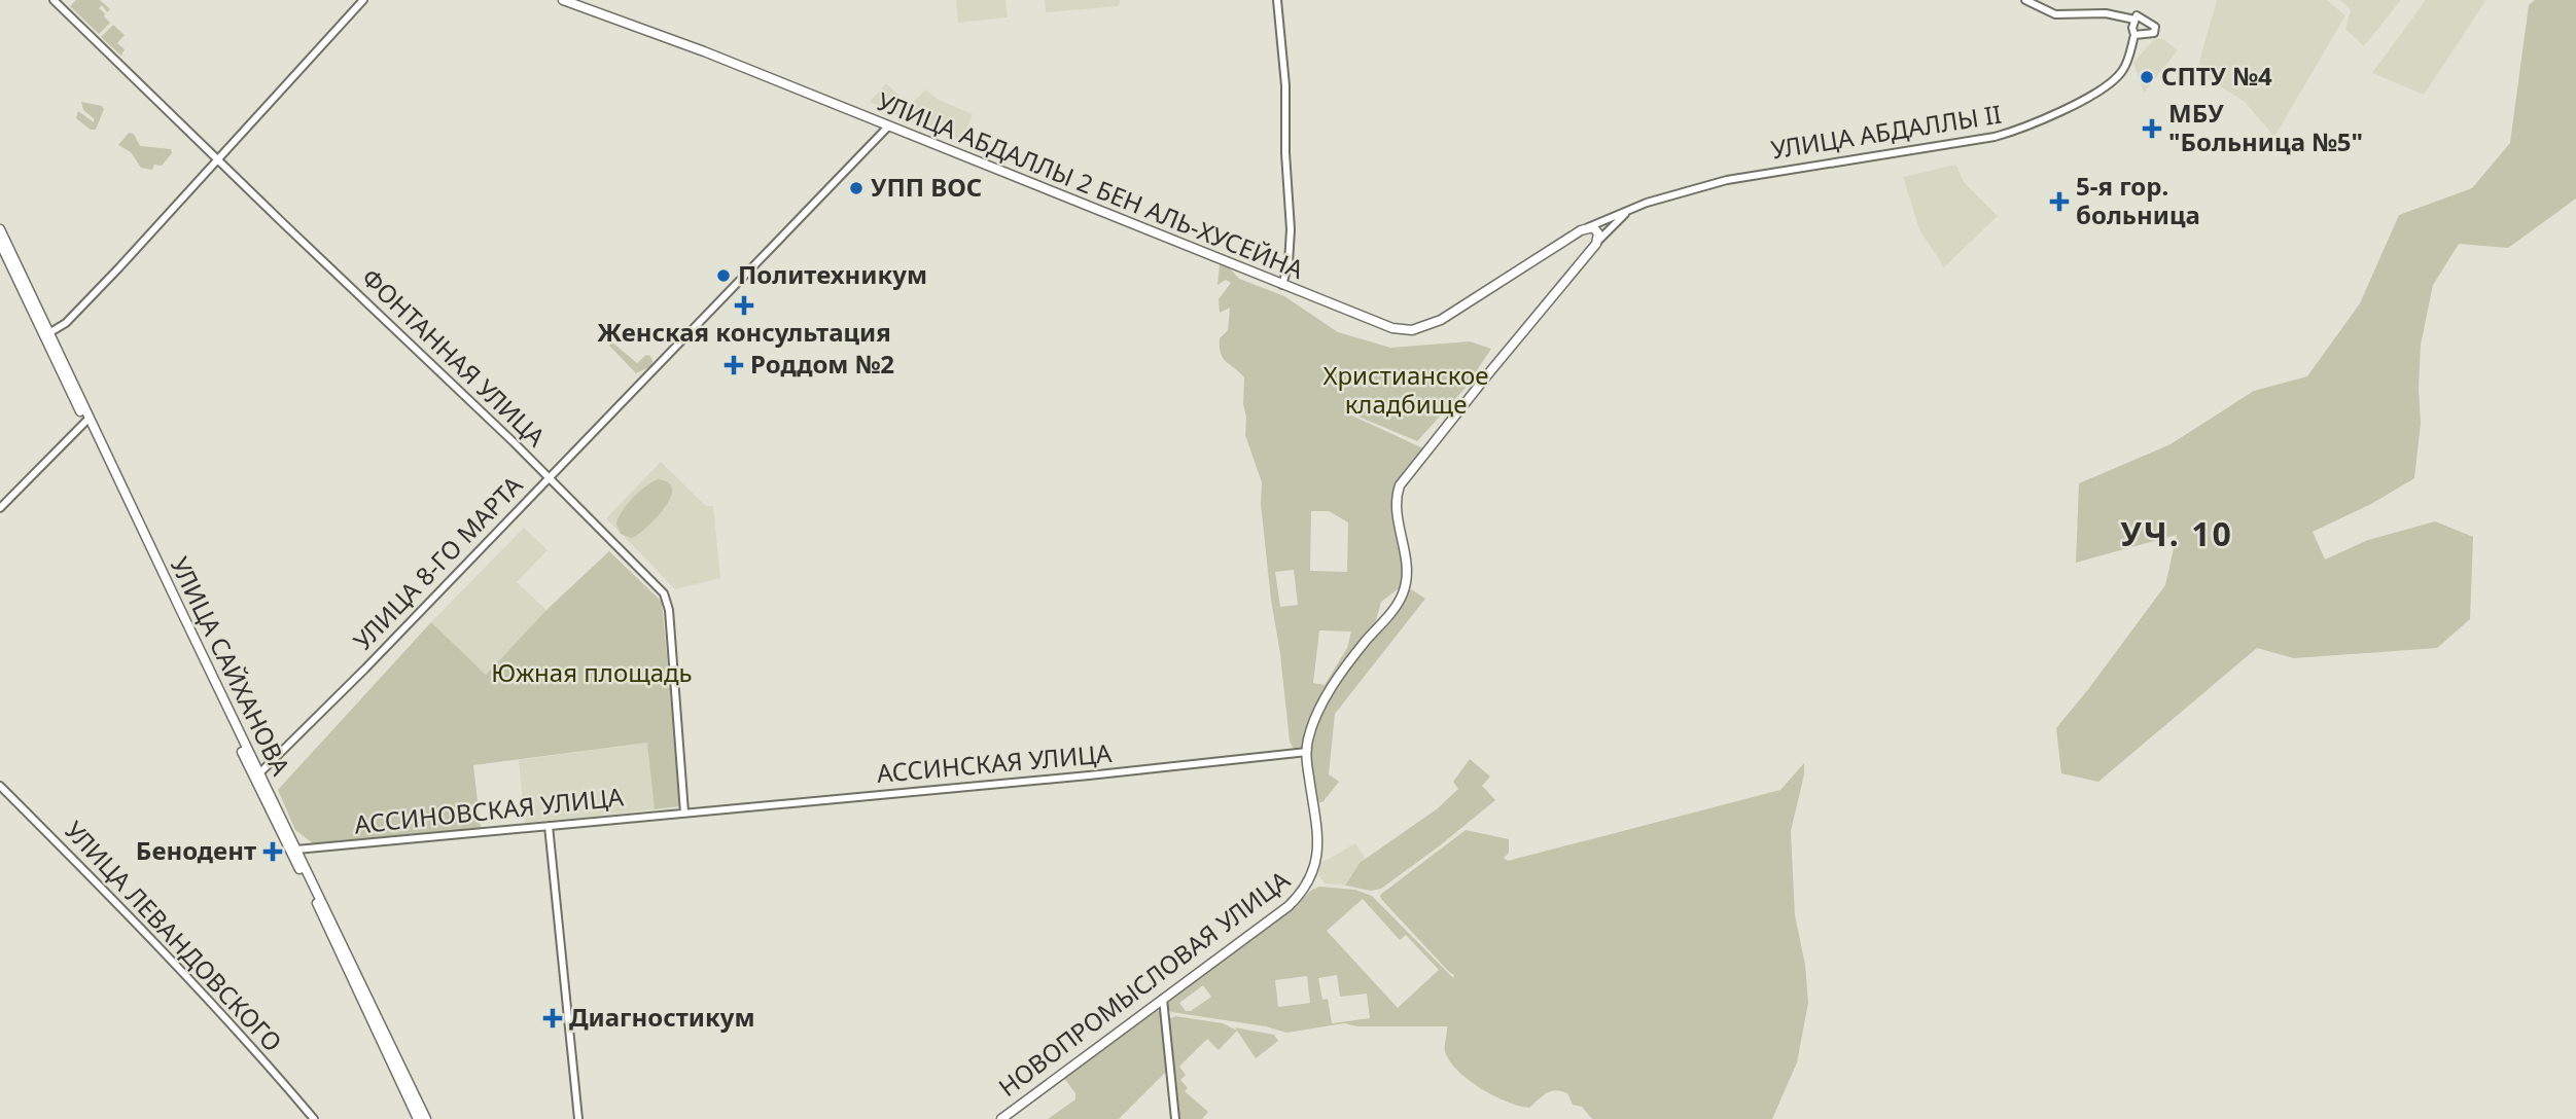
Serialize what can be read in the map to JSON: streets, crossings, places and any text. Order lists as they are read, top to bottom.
{
  "streets": {
    "main road": ["УЛИЦА АБДАЛЛЫ 2 БЕН АЛЬ-ХУСЕЙНА", "УЛИЦА САЙХАНОВА", "НОВОПРОМЫСЛОВАЯ УЛИЦА"],
    "street": [
      "УЛИЦА АБДАЛЛЫ II",
      "ФОНТАННАЯ УЛИЦА",
      "УЛИЦА 8-ГО МАРТА",
      "АССИНСКАЯ УЛИЦА",
      "АССИНОВСКАЯ УЛИЦА",
      "УЛИЦА ЛЕВАНДОВСКОГО"
    ]
  },
  "crossings": [
    ["УЛИЦА АБДАЛЛЫ II", "УЛИЦА АБДАЛЛЫ 2 БЕН АЛЬ-ХУСЕЙНА"],
    ["УЛИЦА АБДАЛЛЫ 2 БЕН АЛЬ-ХУСЕЙНА", "УЛИЦА 8-ГО МАРТА"],
    ["ФОНТАННАЯ УЛИЦА", "УЛИЦА 8-ГО МАРТА"],
    ["ФОНТАННАЯ УЛИЦА", "АССИНСКАЯ УЛИЦА"],
    ["ФОНТАННАЯ УЛИЦА", "АССИНОВСКАЯ УЛИЦА"],
    ["УЛИЦА 8-ГО МАРТА", "УЛИЦА САЙХАНОВА"],
    ["УЛИЦА САЙХАНОВА", "АССИНОВСКАЯ УЛИЦА"],
    ["АССИНСКАЯ УЛИЦА", "АССИНОВСКАЯ УЛИЦА"],
    ["АССИНСКАЯ УЛИЦА", "НОВОПРОМЫСЛОВАЯ УЛИЦА"]
  ],
  "districts": ["УЧ. 10"],
  "parks": ["Христианское кладбище", "Южная площадь"],
  "places": {
    "other": ["СПТУ №4", "УПП ВОС", "Политехникум"],
    "health": [
      "МБУ \"Больница №5\"",
      "5-я гор. больница",
      "Женская консультация",
      "Роддом №2",
      "Бенодент",
      "Диагностикум"
    ]
  }
}
